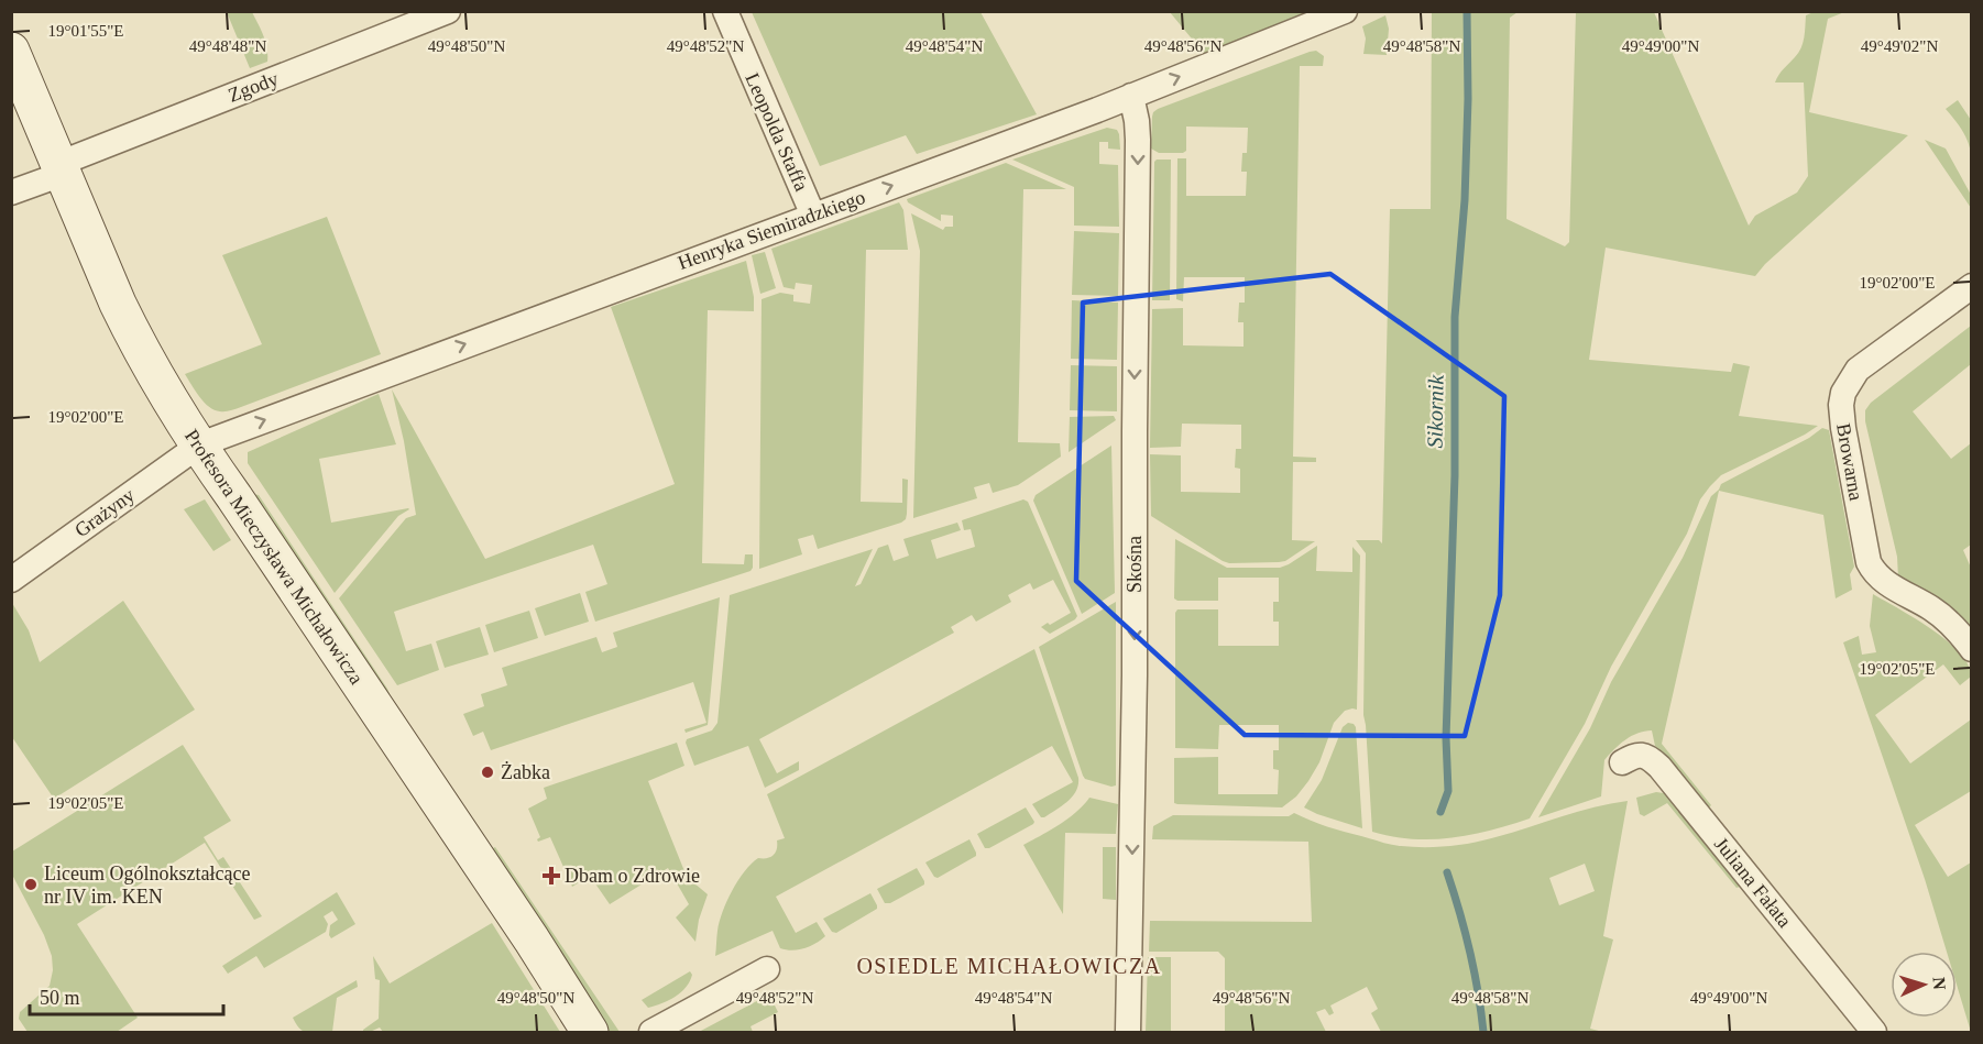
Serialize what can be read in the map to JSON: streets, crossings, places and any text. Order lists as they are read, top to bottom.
{
  "streets": {
    "street": [
      "Zgody",
      "Leopolda Staffa",
      "Henryka Siemiradzkiego",
      "Browarna",
      "Grażyny",
      "Profesora Mieczysława Michałowicza",
      "Skośna",
      "Juliana Fałata"
    ]
  },
  "crossings": [
    ["Zgody", "Profesora Mieczysława Michałowicza"],
    ["Leopolda Staffa", "Henryka Siemiradzkiego"],
    ["Henryka Siemiradzkiego", "Grażyny"],
    ["Henryka Siemiradzkiego", "Profesora Mieczysława Michałowicza"],
    ["Henryka Siemiradzkiego", "Skośna"],
    ["Grażyny", "Profesora Mieczysława Michałowicza"]
  ],
  "one_way": ["Henryka Siemiradzkiego", "Skośna"],
  "districts": ["OSIEDLE MICHAŁOWICZA"],
  "water": ["Sikornik"],
  "places": {
    "other": ["Żabka", "Liceum Ogólnokształcące nr IV im. KEN"],
    "health": ["Dbam o Zdrowie"]
  },
  "scale_bar": "50 m",
  "north": "right",
  "coordinates": [
    "19°01'55\"E",
    "49°48'48\"N",
    "49°48'50\"N",
    "49°48'52\"N",
    "49°48'54\"N",
    "49°48'56\"N",
    "49°48'58\"N",
    "49°49'00\"N",
    "49°49'02\"N",
    "19°02'00\"E",
    "19°02'05\"E"
  ]
}
